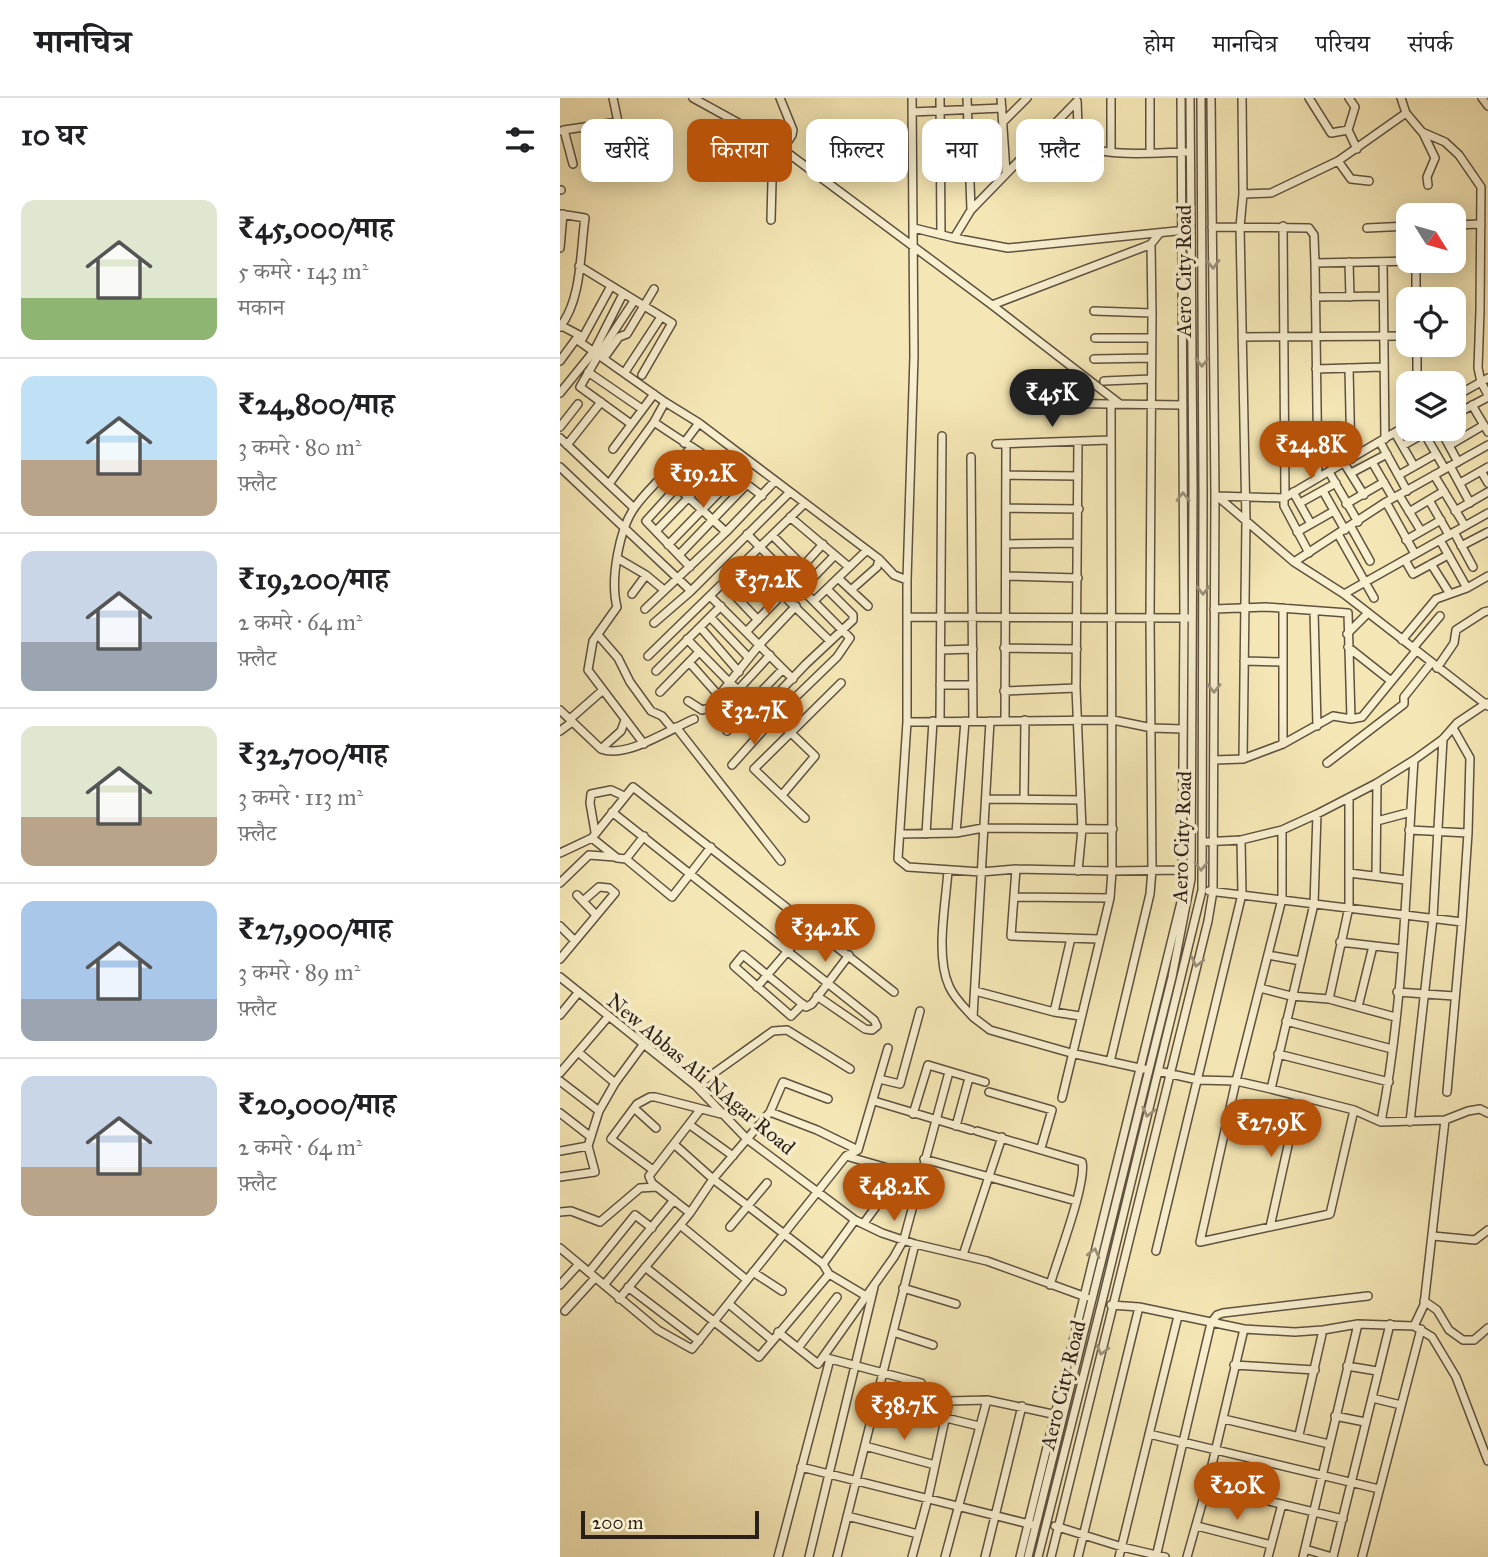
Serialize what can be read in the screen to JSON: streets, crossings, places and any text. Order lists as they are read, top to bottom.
{
  "streets": {
    "street": ["Aero City Road", "New Abbas Ali NAgar Road"]
  },
  "crossings": [
    ["Aero City Road", "New Abbas Ali NAgar Road"]
  ],
  "scale_bar": "200 m",
  "north": "bottom right",
  "page": {
    "header": "मानचित्र",
    "nav": [
      "होम",
      "मानचित्र",
      "परिचय",
      "संपर्क"
    ],
    "heading": "10 घर",
    "chip": [
      "खरीदें",
      "किराया",
      "फ़िल्टर",
      "नया",
      "फ़्लैट"
    ],
    "list": [
      {
        "name": "₹45,000/माह",
        "note": "5 कमरे · 143 m² · मकान"
      },
      {
        "name": "₹24,800/माह",
        "note": "3 कमरे · 80 m² · फ़्लैट"
      },
      {
        "name": "₹19,200/माह",
        "note": "2 कमरे · 64 m² · फ़्लैट"
      },
      {
        "name": "₹32,700/माह",
        "note": "3 कमरे · 113 m² · फ़्लैट"
      },
      {
        "name": "₹27,900/माह",
        "note": "3 कमरे · 89 m² · फ़्लैट"
      },
      {
        "name": "₹20,000/माह",
        "note": "2 कमरे · 64 m² · फ़्लैट"
      }
    ],
    "price": [
      "₹45K",
      "₹24.8K",
      "₹19.2K",
      "₹37.2K",
      "₹32.7K",
      "₹34.2K",
      "₹27.9K",
      "₹48.2K",
      "₹38.7K",
      "₹20K"
    ],
    "scale": "200 m"
  }
}
